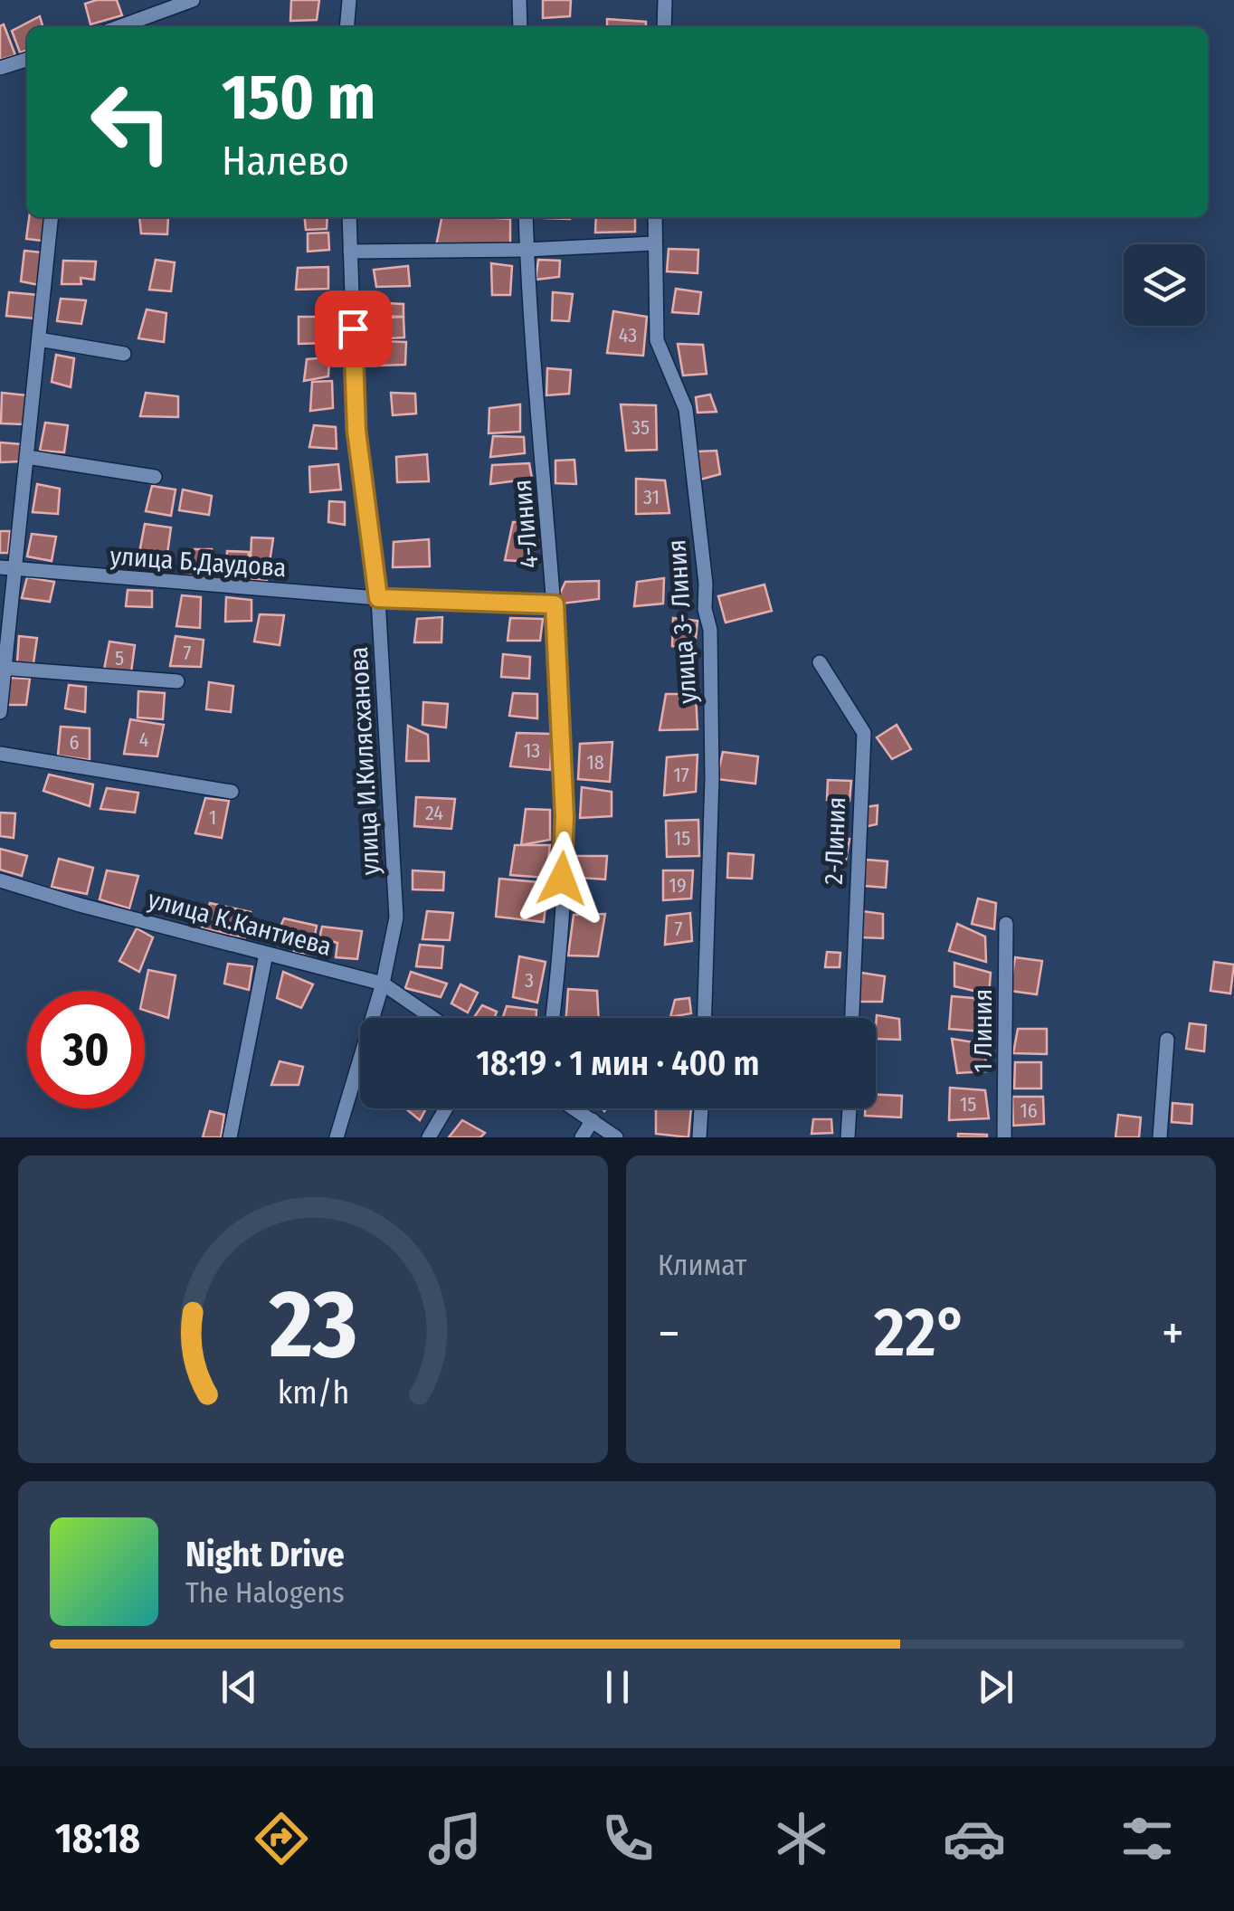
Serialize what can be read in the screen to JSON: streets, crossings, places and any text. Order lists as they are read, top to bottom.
{
  "streets": {
    "street": [
      "4-Линия",
      "улица Б.Даудова",
      "улица 3- Линия",
      "улица И.Килясханова",
      "2-Линия",
      "улица К.Кантиева",
      "1 Линия"
    ]
  },
  "crossings": [
    ["4-Линия", "улица Б.Даудова"],
    ["улица Б.Даудова", "улица И.Килясханова"],
    ["улица И.Килясханова", "улица К.Кантиева"]
  ],
  "house_numbers": [
    "43",
    "35",
    "31",
    "7",
    "5",
    "4",
    "6",
    "13",
    "18",
    "17",
    "24",
    "1",
    "15",
    "19",
    "7",
    "3",
    "15",
    "16"
  ],
  "page": {
    "turn": ["150 m", "Налево"],
    "limit": "30",
    "trip": "18:19 · 1 мин · 400 m",
    "tile": "Климат",
    "heat": ["−", "22°", "+"],
    "song": ["Night Drive", "The Halogens"],
    "tabs": "18:18",
    "gauge": ["23", "km/h"]
  }
}
